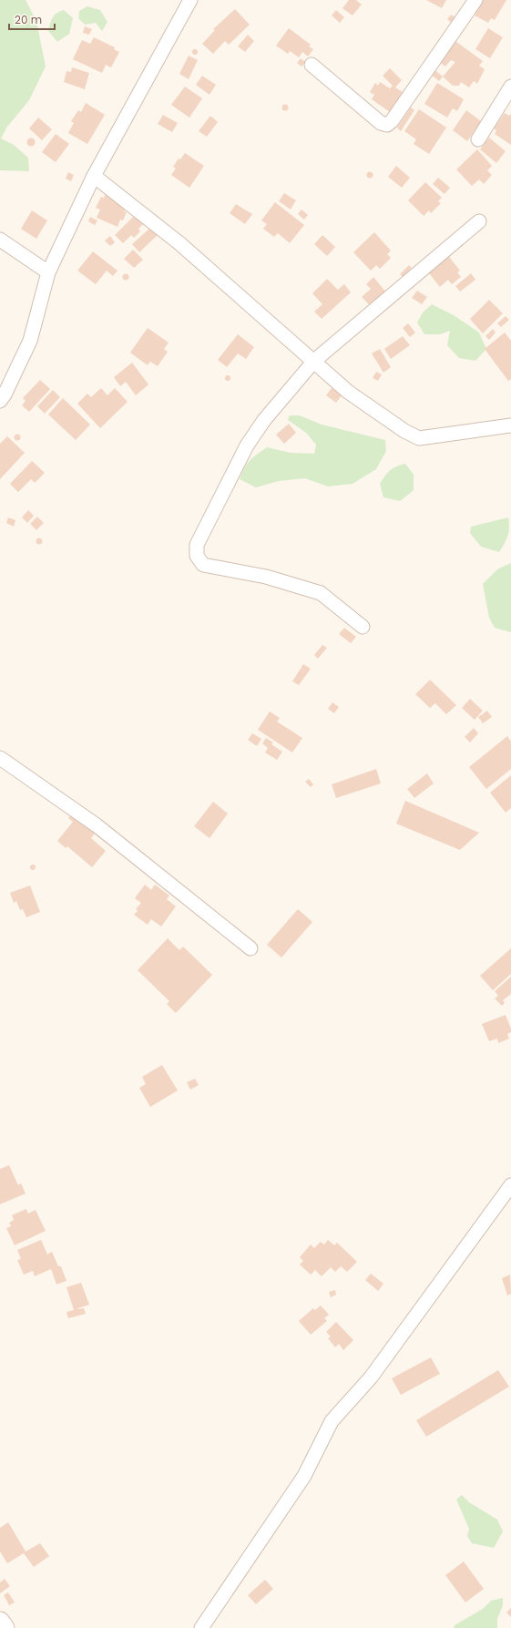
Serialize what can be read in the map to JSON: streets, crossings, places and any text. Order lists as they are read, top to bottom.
{
  "scale_bar": "20 m"
}
